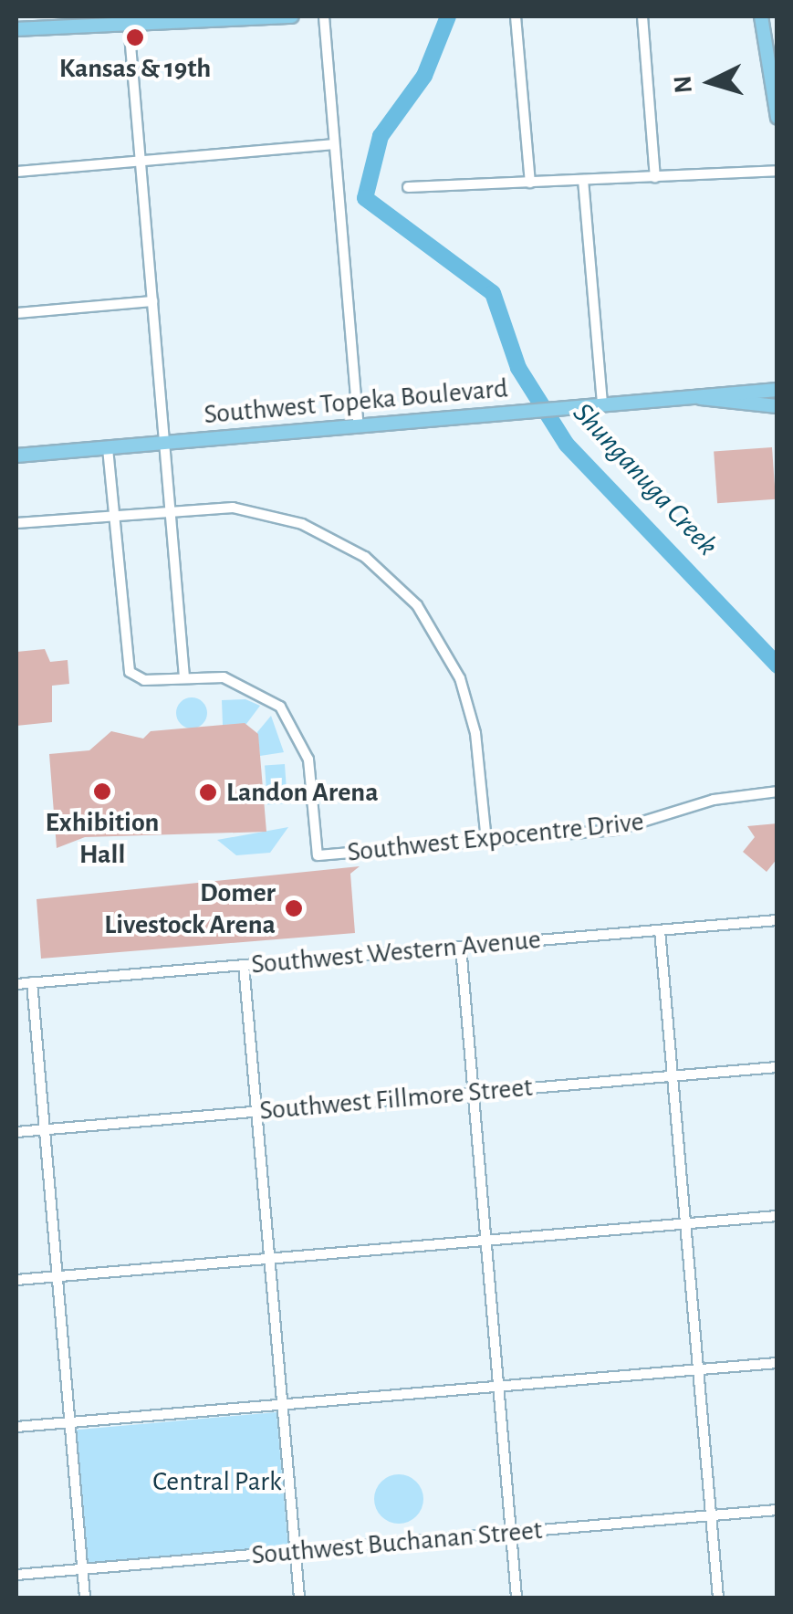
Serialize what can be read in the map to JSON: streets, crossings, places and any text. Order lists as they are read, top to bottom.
{
  "streets": {
    "main road": ["Southwest Topeka Boulevard"],
    "street": [
      "Southwest Expocentre Drive",
      "Southwest Western Avenue",
      "Southwest Fillmore Street",
      "Southwest Buchanan Street"
    ]
  },
  "crossings": [
    ["Southwest Topeka Boulevard", "Southwest Expocentre Drive"]
  ],
  "water": ["Shunganuga Creek"],
  "parks": ["Central Park"],
  "places": [
    "Kansas & 19th",
    "Exhibition Hall",
    "Landon Arena",
    "Domer Livestock Arena"
  ],
  "north": "left"
}
